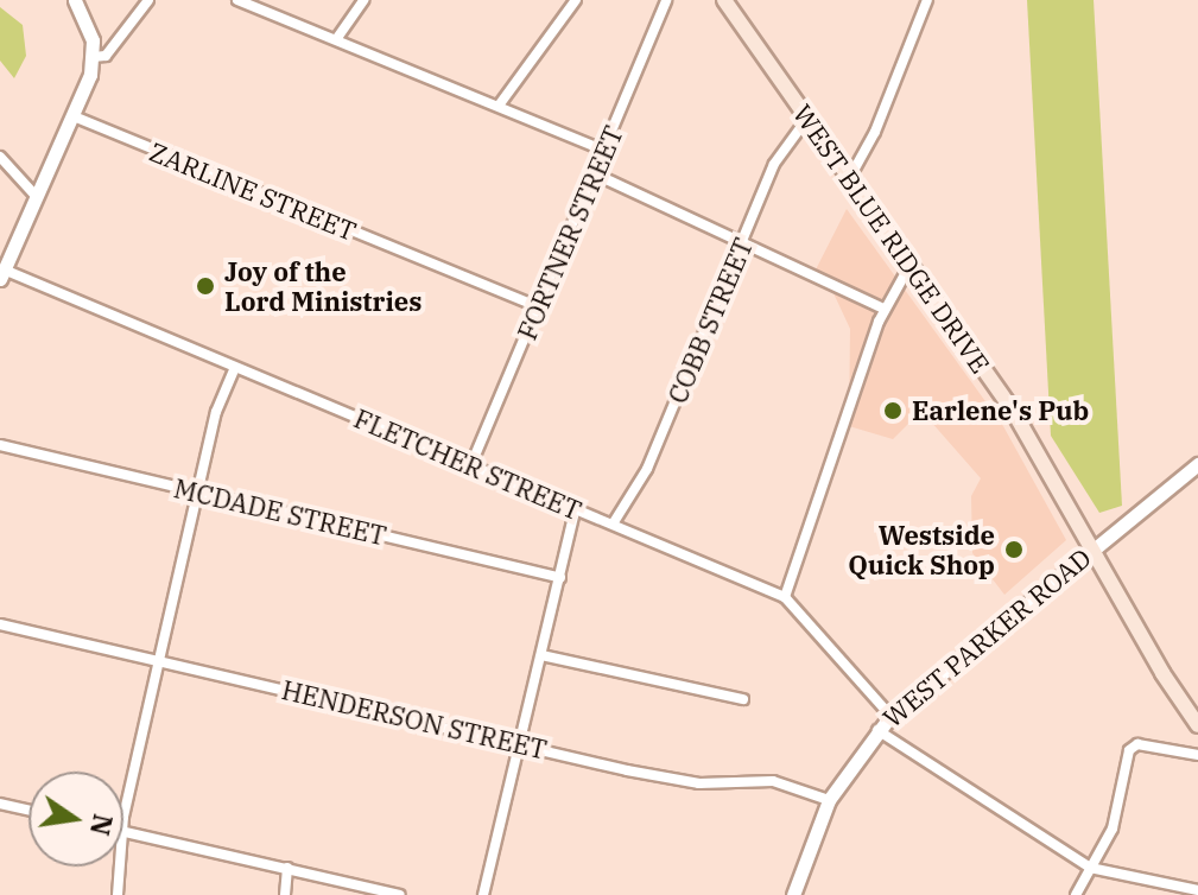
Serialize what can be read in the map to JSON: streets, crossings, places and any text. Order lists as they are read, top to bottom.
{
  "streets": {
    "main road": ["WEST BLUE RIDGE DRIVE"],
    "street": [
      "ZARLINE STREET",
      "FORTNER STREET",
      "COBB STREET",
      "FLETCHER STREET",
      "MCDADE STREET",
      "WEST PARKER ROAD",
      "HENDERSON STREET"
    ]
  },
  "crossings": [
    ["ZARLINE STREET", "FORTNER STREET"],
    ["FORTNER STREET", "FLETCHER STREET"],
    ["WEST BLUE RIDGE DRIVE", "COBB STREET"],
    ["WEST BLUE RIDGE DRIVE", "WEST PARKER ROAD"],
    ["COBB STREET", "FLETCHER STREET"],
    ["FLETCHER STREET", "WEST PARKER ROAD"],
    ["WEST PARKER ROAD", "HENDERSON STREET"]
  ],
  "places": ["Joy of the Lord Ministries", "Earlene's Pub", "Westside Quick Shop"],
  "north": "right"
}
